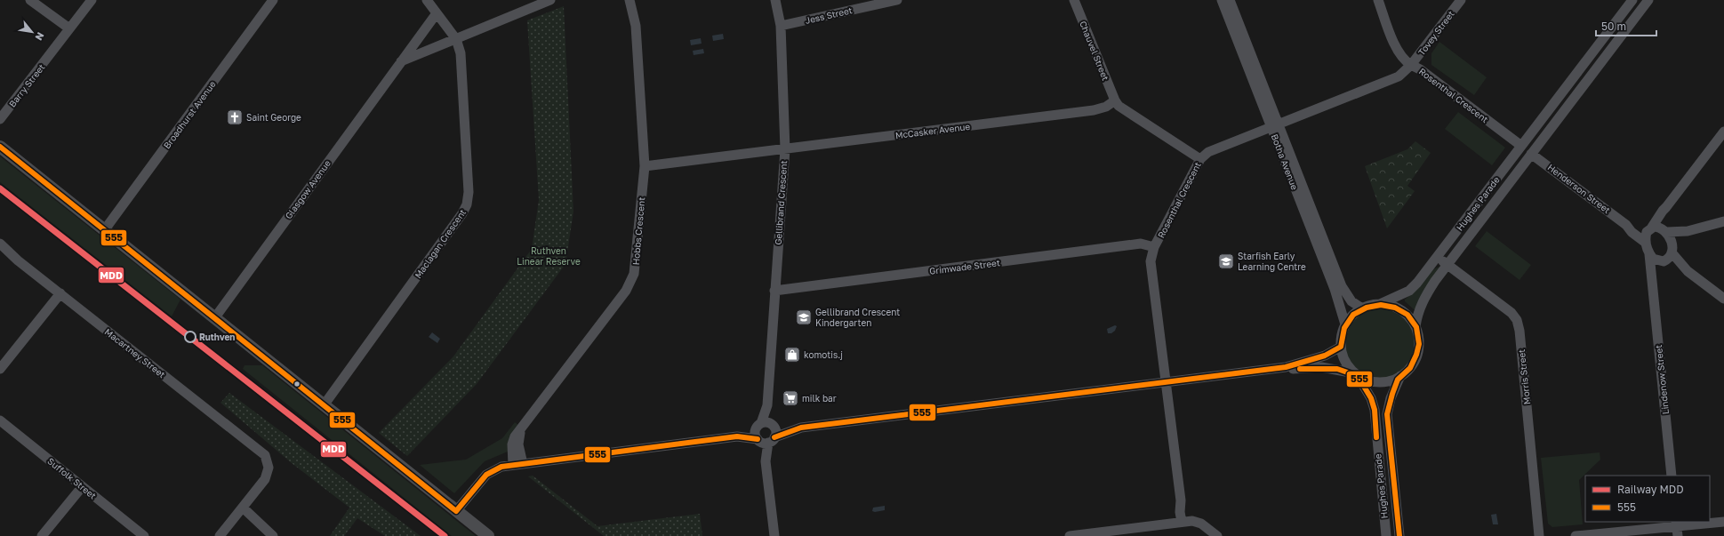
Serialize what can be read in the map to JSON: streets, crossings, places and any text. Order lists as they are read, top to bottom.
{
  "streets": {
    "street": [
      "Jess Street",
      "Tovey Street",
      "Chauvel Street",
      "Barry Street",
      "Rosenthal Crescent",
      "Broadhurst Avenue",
      "McCasker Avenue",
      "Botha Avenue",
      "Henderson Street",
      "Glasgow Avenue",
      "Gellibrand Crescent",
      "Hughes Parade",
      "Hobbs Crescent",
      "Maclagan Crescent",
      "Grimwade Street",
      "Macartney Street",
      "Morris Street",
      "Lindenow Street",
      "Suffolk Street"
    ]
  },
  "crossings": [
    ["Jess Street", "Gellibrand Crescent"],
    ["Tovey Street", "Rosenthal Crescent"],
    ["Chauvel Street", "McCasker Avenue"],
    ["Rosenthal Crescent", "Botha Avenue"],
    ["Rosenthal Crescent", "Hughes Parade"],
    ["Rosenthal Crescent", "Grimwade Street"],
    ["McCasker Avenue", "Gellibrand Crescent"],
    ["McCasker Avenue", "Hobbs Crescent"],
    ["Botha Avenue", "Hughes Parade"],
    ["Henderson Street", "Hughes Parade"],
    ["Henderson Street", "Lindenow Street"],
    ["Glasgow Avenue", "Maclagan Crescent"],
    ["Gellibrand Crescent", "Grimwade Street"],
    ["Hughes Parade", "Morris Street"]
  ],
  "parks": ["Ruthven Linear Reserve"],
  "places": {
    "church": ["Saint George"],
    "school or university": ["Starfish Early Learning Centre", "Gellibrand Crescent Kindergarten"],
    "other": ["Ruthven"],
    "shop": ["komotis.j"],
    "supermarket": ["milk bar"]
  },
  "lines": ["transit line 555", "rail line MDD"],
  "legend": ["Railway MDD", "555"],
  "scale_bar": "50 m",
  "north": "bottom right"
}
